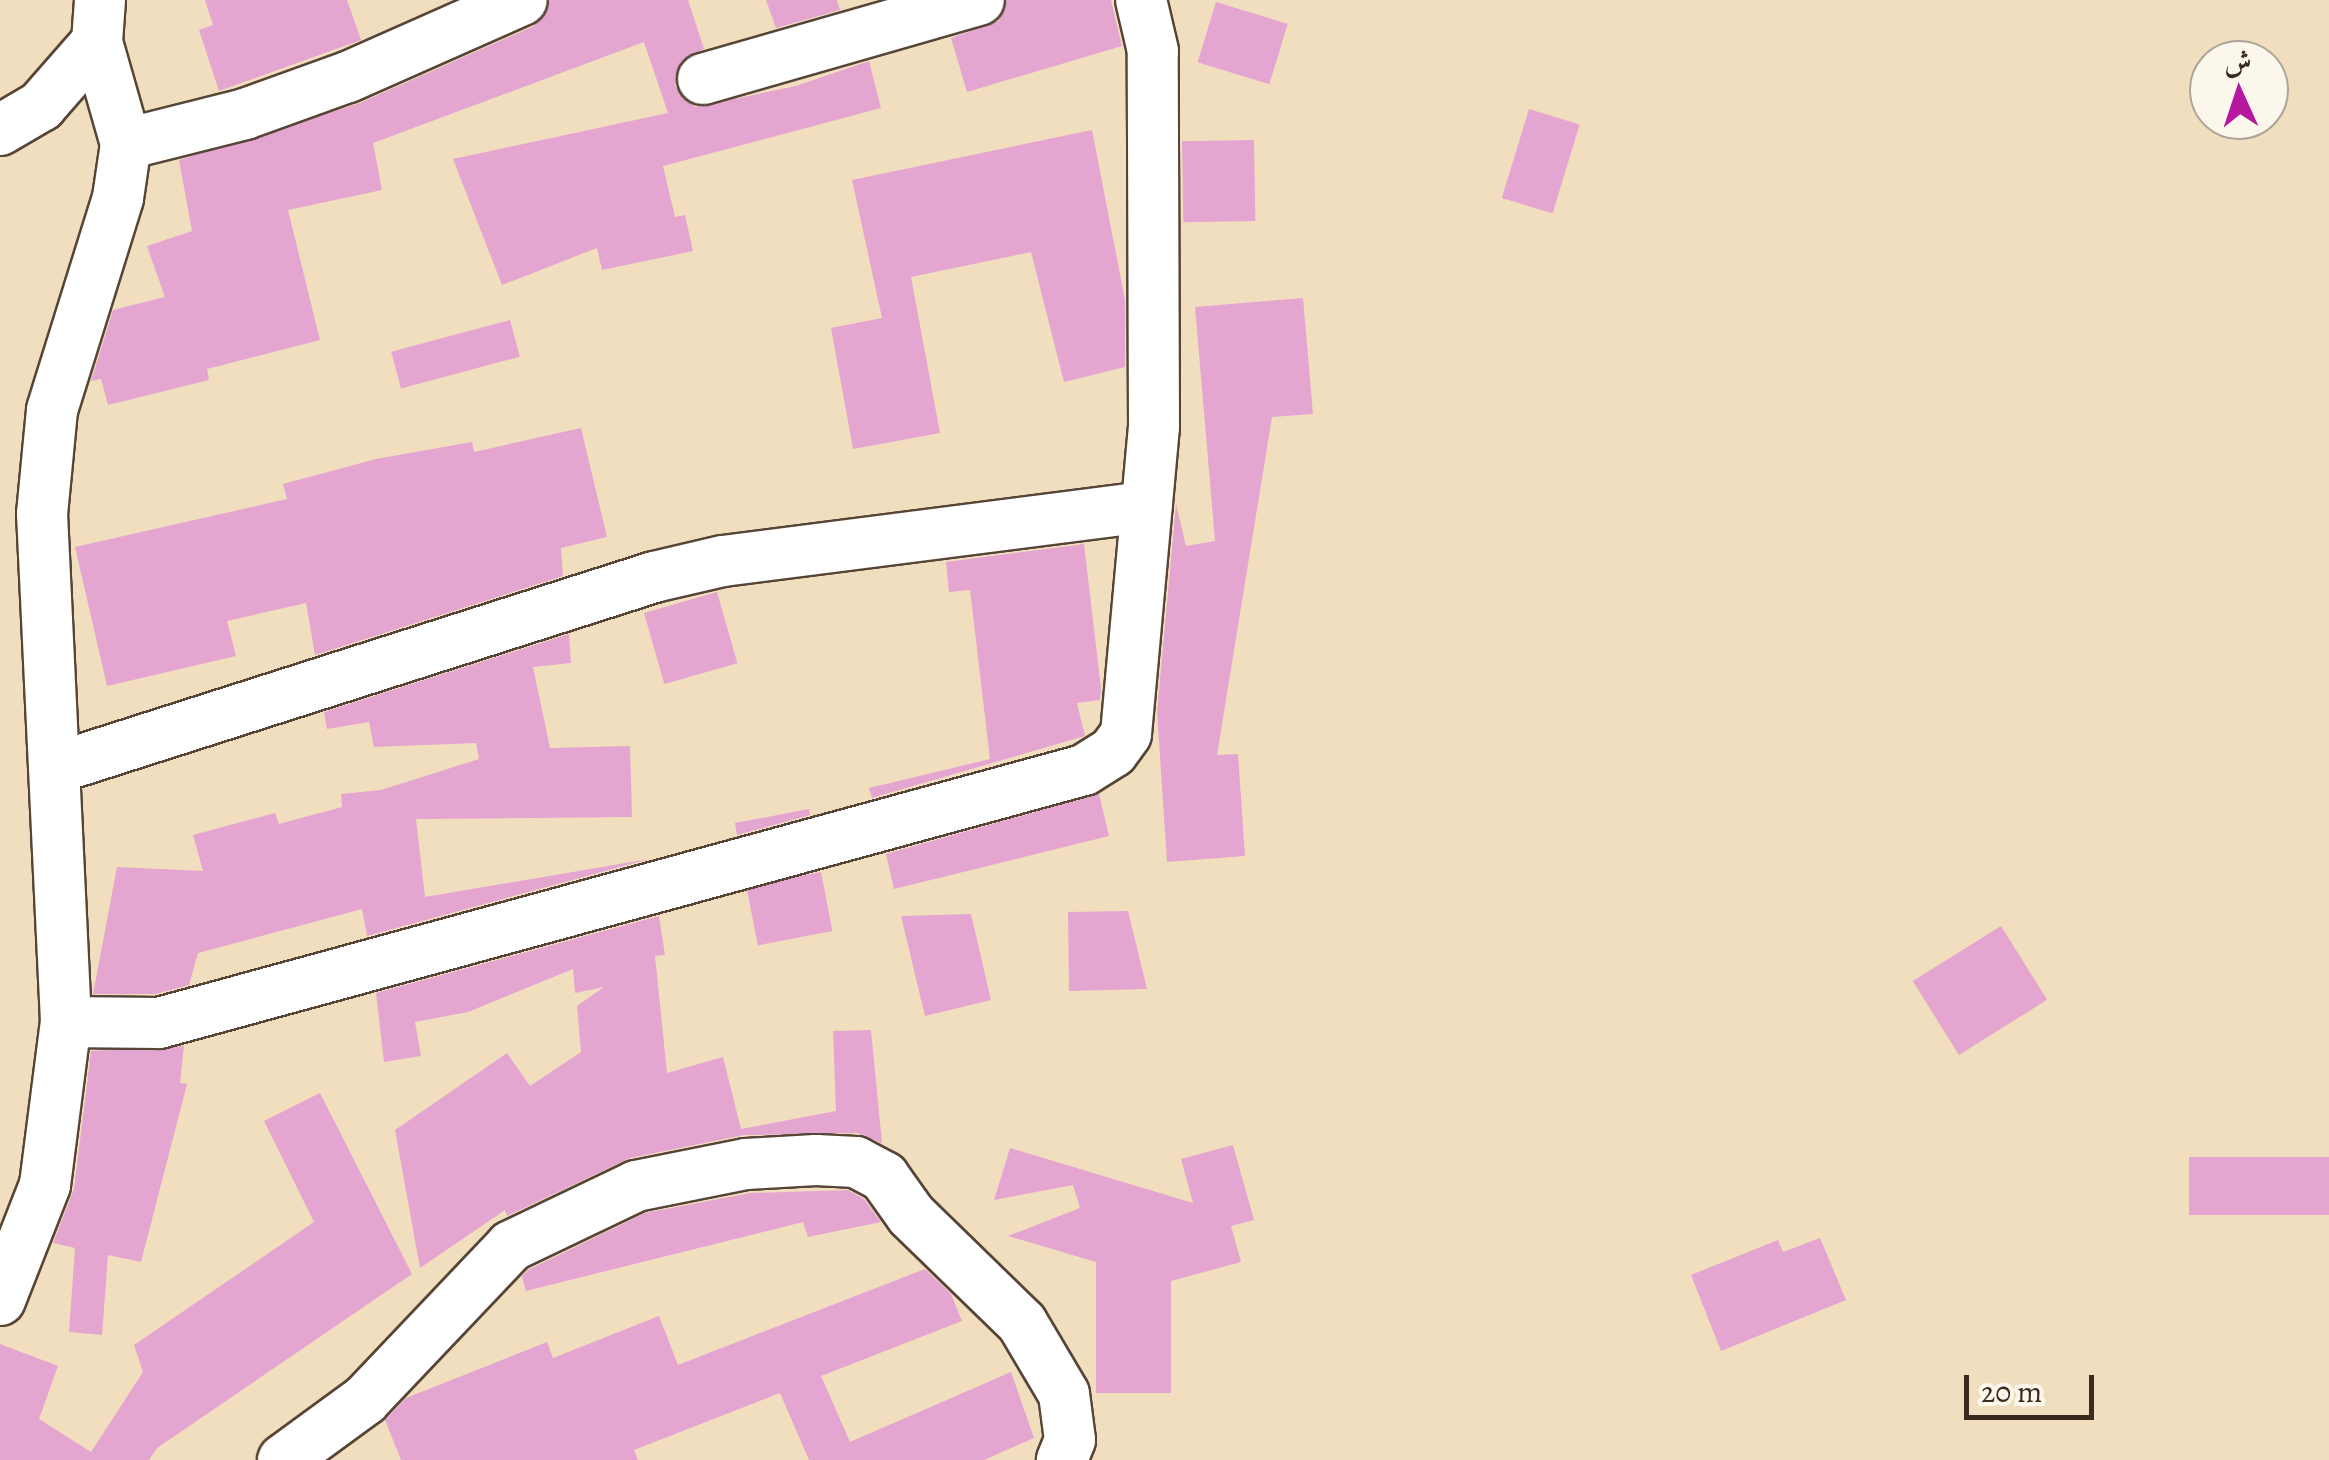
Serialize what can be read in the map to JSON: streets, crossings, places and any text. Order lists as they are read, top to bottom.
{
  "scale_bar": "20 m",
  "north": "top"
}
